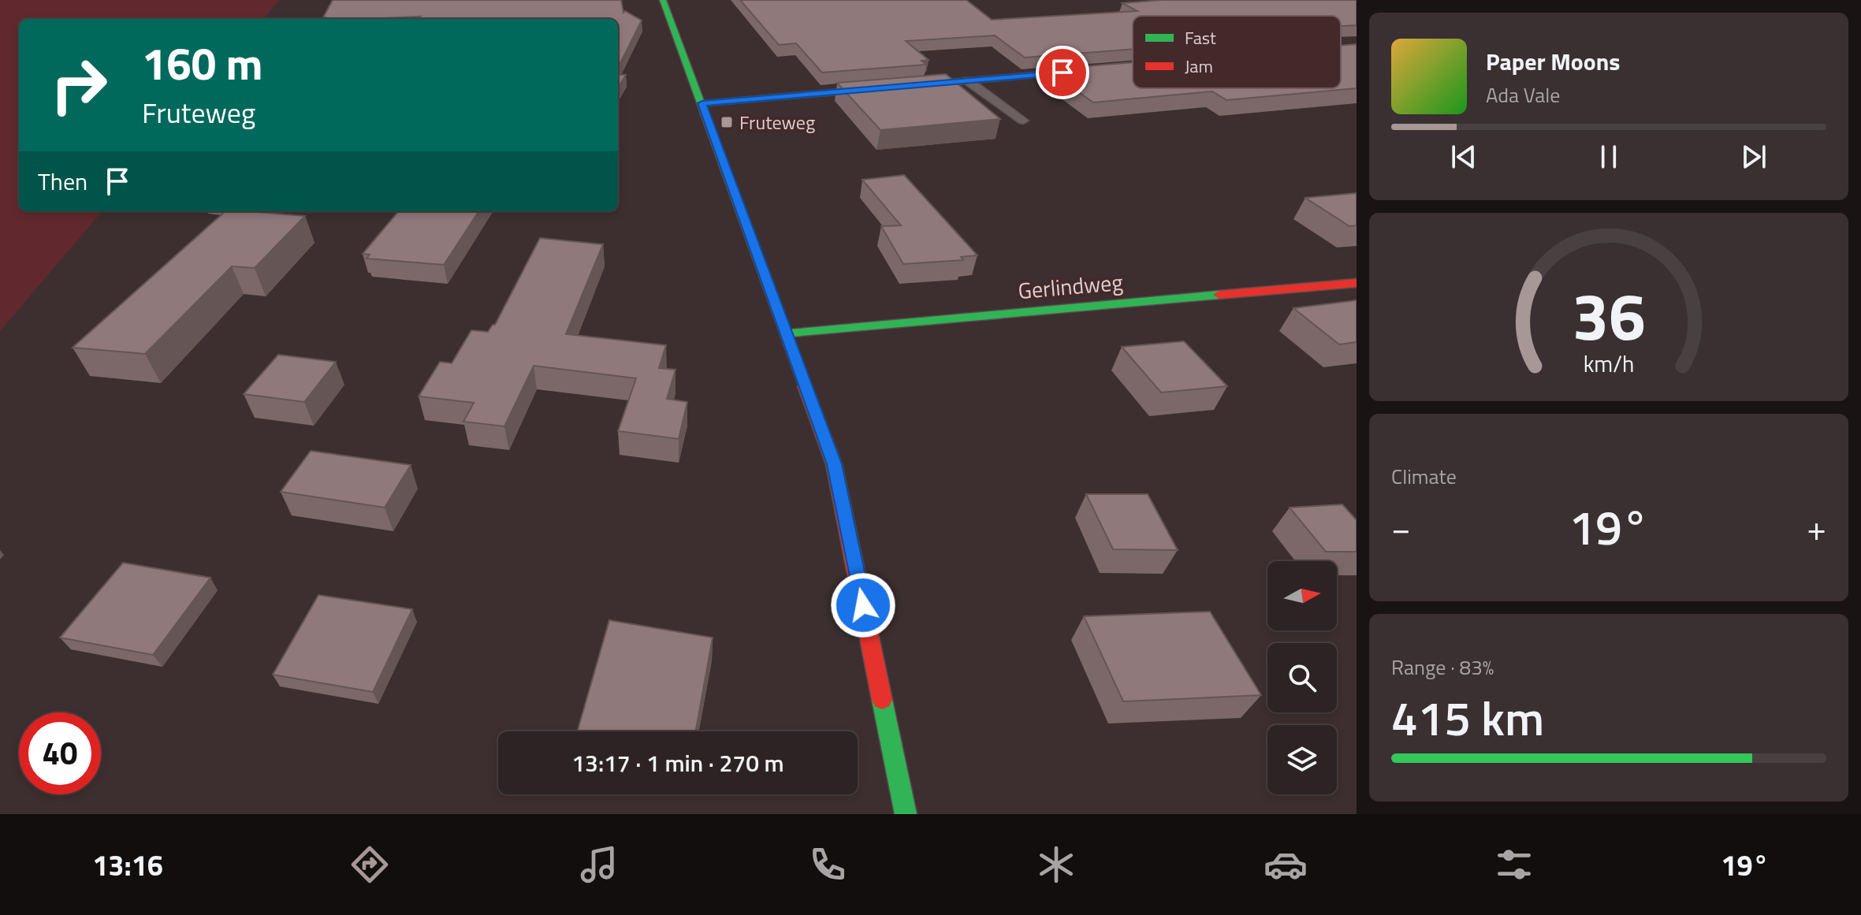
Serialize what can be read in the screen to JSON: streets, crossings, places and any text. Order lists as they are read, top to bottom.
{
  "streets": {
    "street": ["Gerlindweg"]
  },
  "places": {
    "transit": ["Fruteweg"]
  },
  "legend": ["Fast", "Jam"],
  "north": "right",
  "page": {
    "turn": ["160 m", "Fruteweg"],
    "song": ["Paper Moons", "Ada Vale"],
    "then": "Then",
    "tile": [
      "Climate",
      ["Range · 83%", "415 km"]
    ],
    "heat": ["−", "19°", "+"],
    "limit": "40",
    "trip": "13:17 · 1 min · 270 m",
    "tabs": ["13:16", "19°"],
    "gauge": ["36", "km/h"]
  }
}
